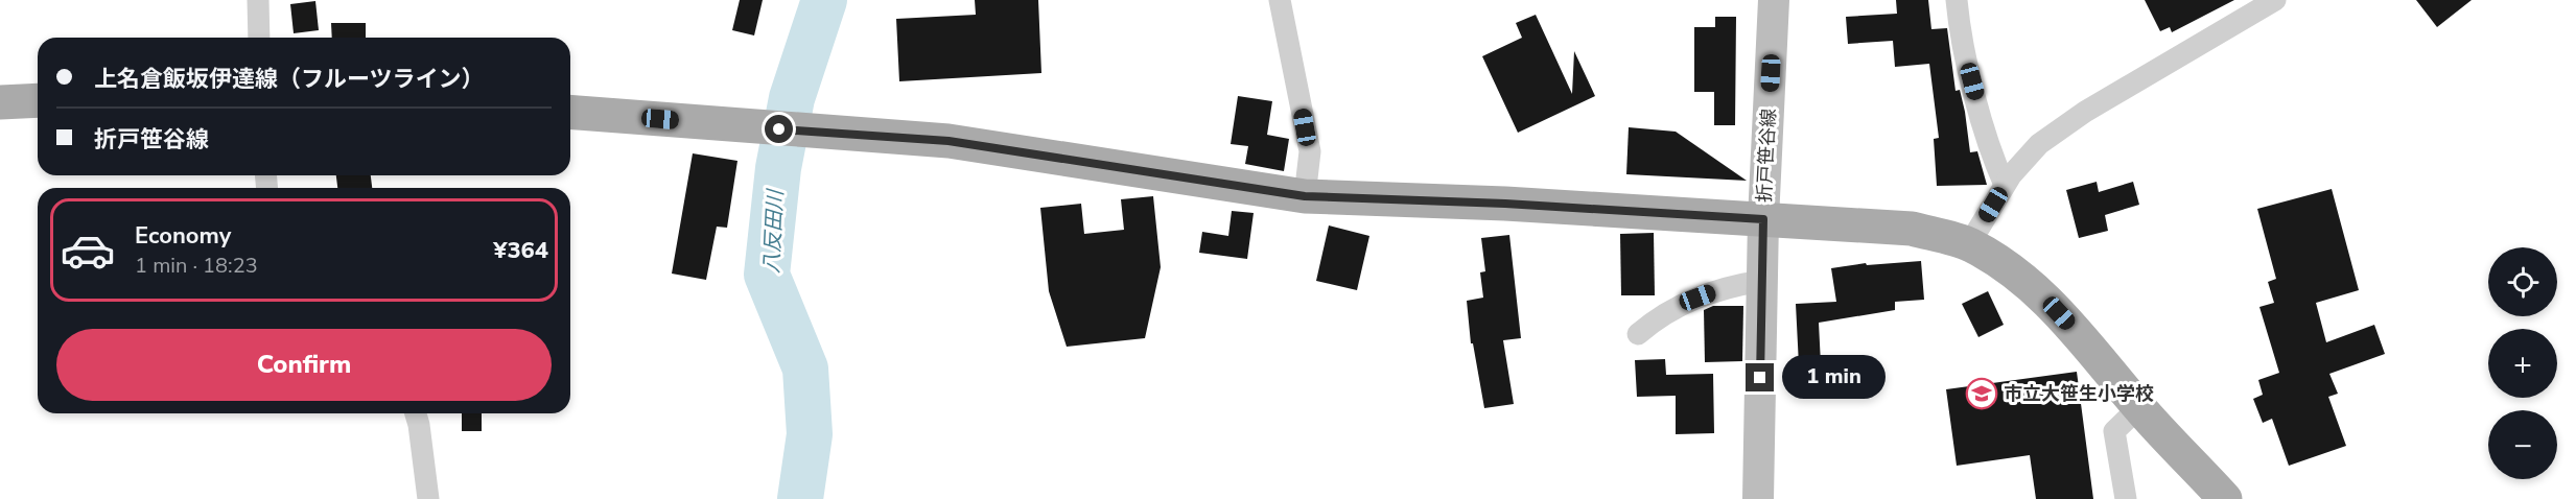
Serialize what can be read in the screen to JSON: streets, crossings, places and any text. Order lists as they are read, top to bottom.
{
  "streets": {
    "main road": ["折戸笹谷線"]
  },
  "water": ["八反田川"],
  "places": {
    "school or university": ["市立大笹生小学校"]
  },
  "page": {
    "banner": ["上名倉飯坂伊達線（フルーツライン）", "折戸笹谷線"],
    "list": [
      {
        "name": "Economy",
        "note": "1 min · 18:23",
        "value": "¥364"
      }
    ],
    "map_buttons": ["+", "−"],
    "buttons": "Confirm",
    "bubble": "1 min"
  }
}
